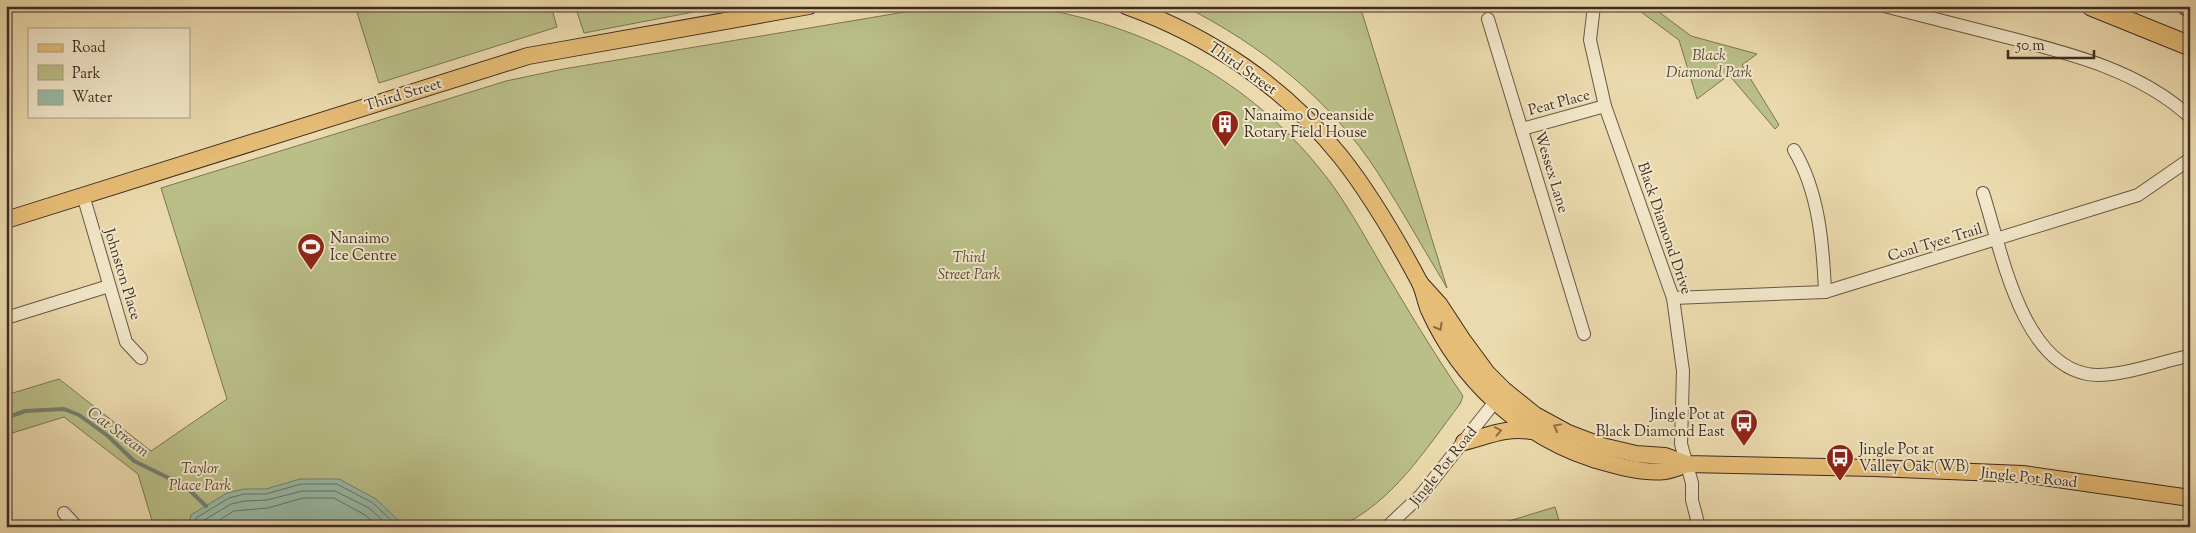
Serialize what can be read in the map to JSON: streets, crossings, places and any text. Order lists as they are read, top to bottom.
{
  "streets": {
    "main road": ["Third Street", "Jingle Pot Road"],
    "street": [
      "Peat Place",
      "Wessex Lane",
      "Black Diamond Drive",
      "Coal Tyee Trail",
      "Johnston Place"
    ]
  },
  "crossings": [
    ["Third Street", "Johnston Place"],
    ["Third Street", "Jingle Pot Road"],
    ["Peat Place", "Wessex Lane"],
    ["Peat Place", "Black Diamond Drive"],
    ["Black Diamond Drive", "Coal Tyee Trail"],
    ["Black Diamond Drive", "Jingle Pot Road"]
  ],
  "water": ["Cat Stream"],
  "parks": ["Black Diamond Park", "Third Street Park", "Taylor Place Park"],
  "places": {
    "building": ["Nanaimo Oceanside Rotary Field House"],
    "sports": ["Nanaimo Ice Centre"],
    "bus stop": ["Jingle Pot at Black Diamond East", "Jingle Pot at Valley Oak (WB)"]
  },
  "legend": ["Road", "Park", "Water"],
  "scale_bar": "50 m"
}
